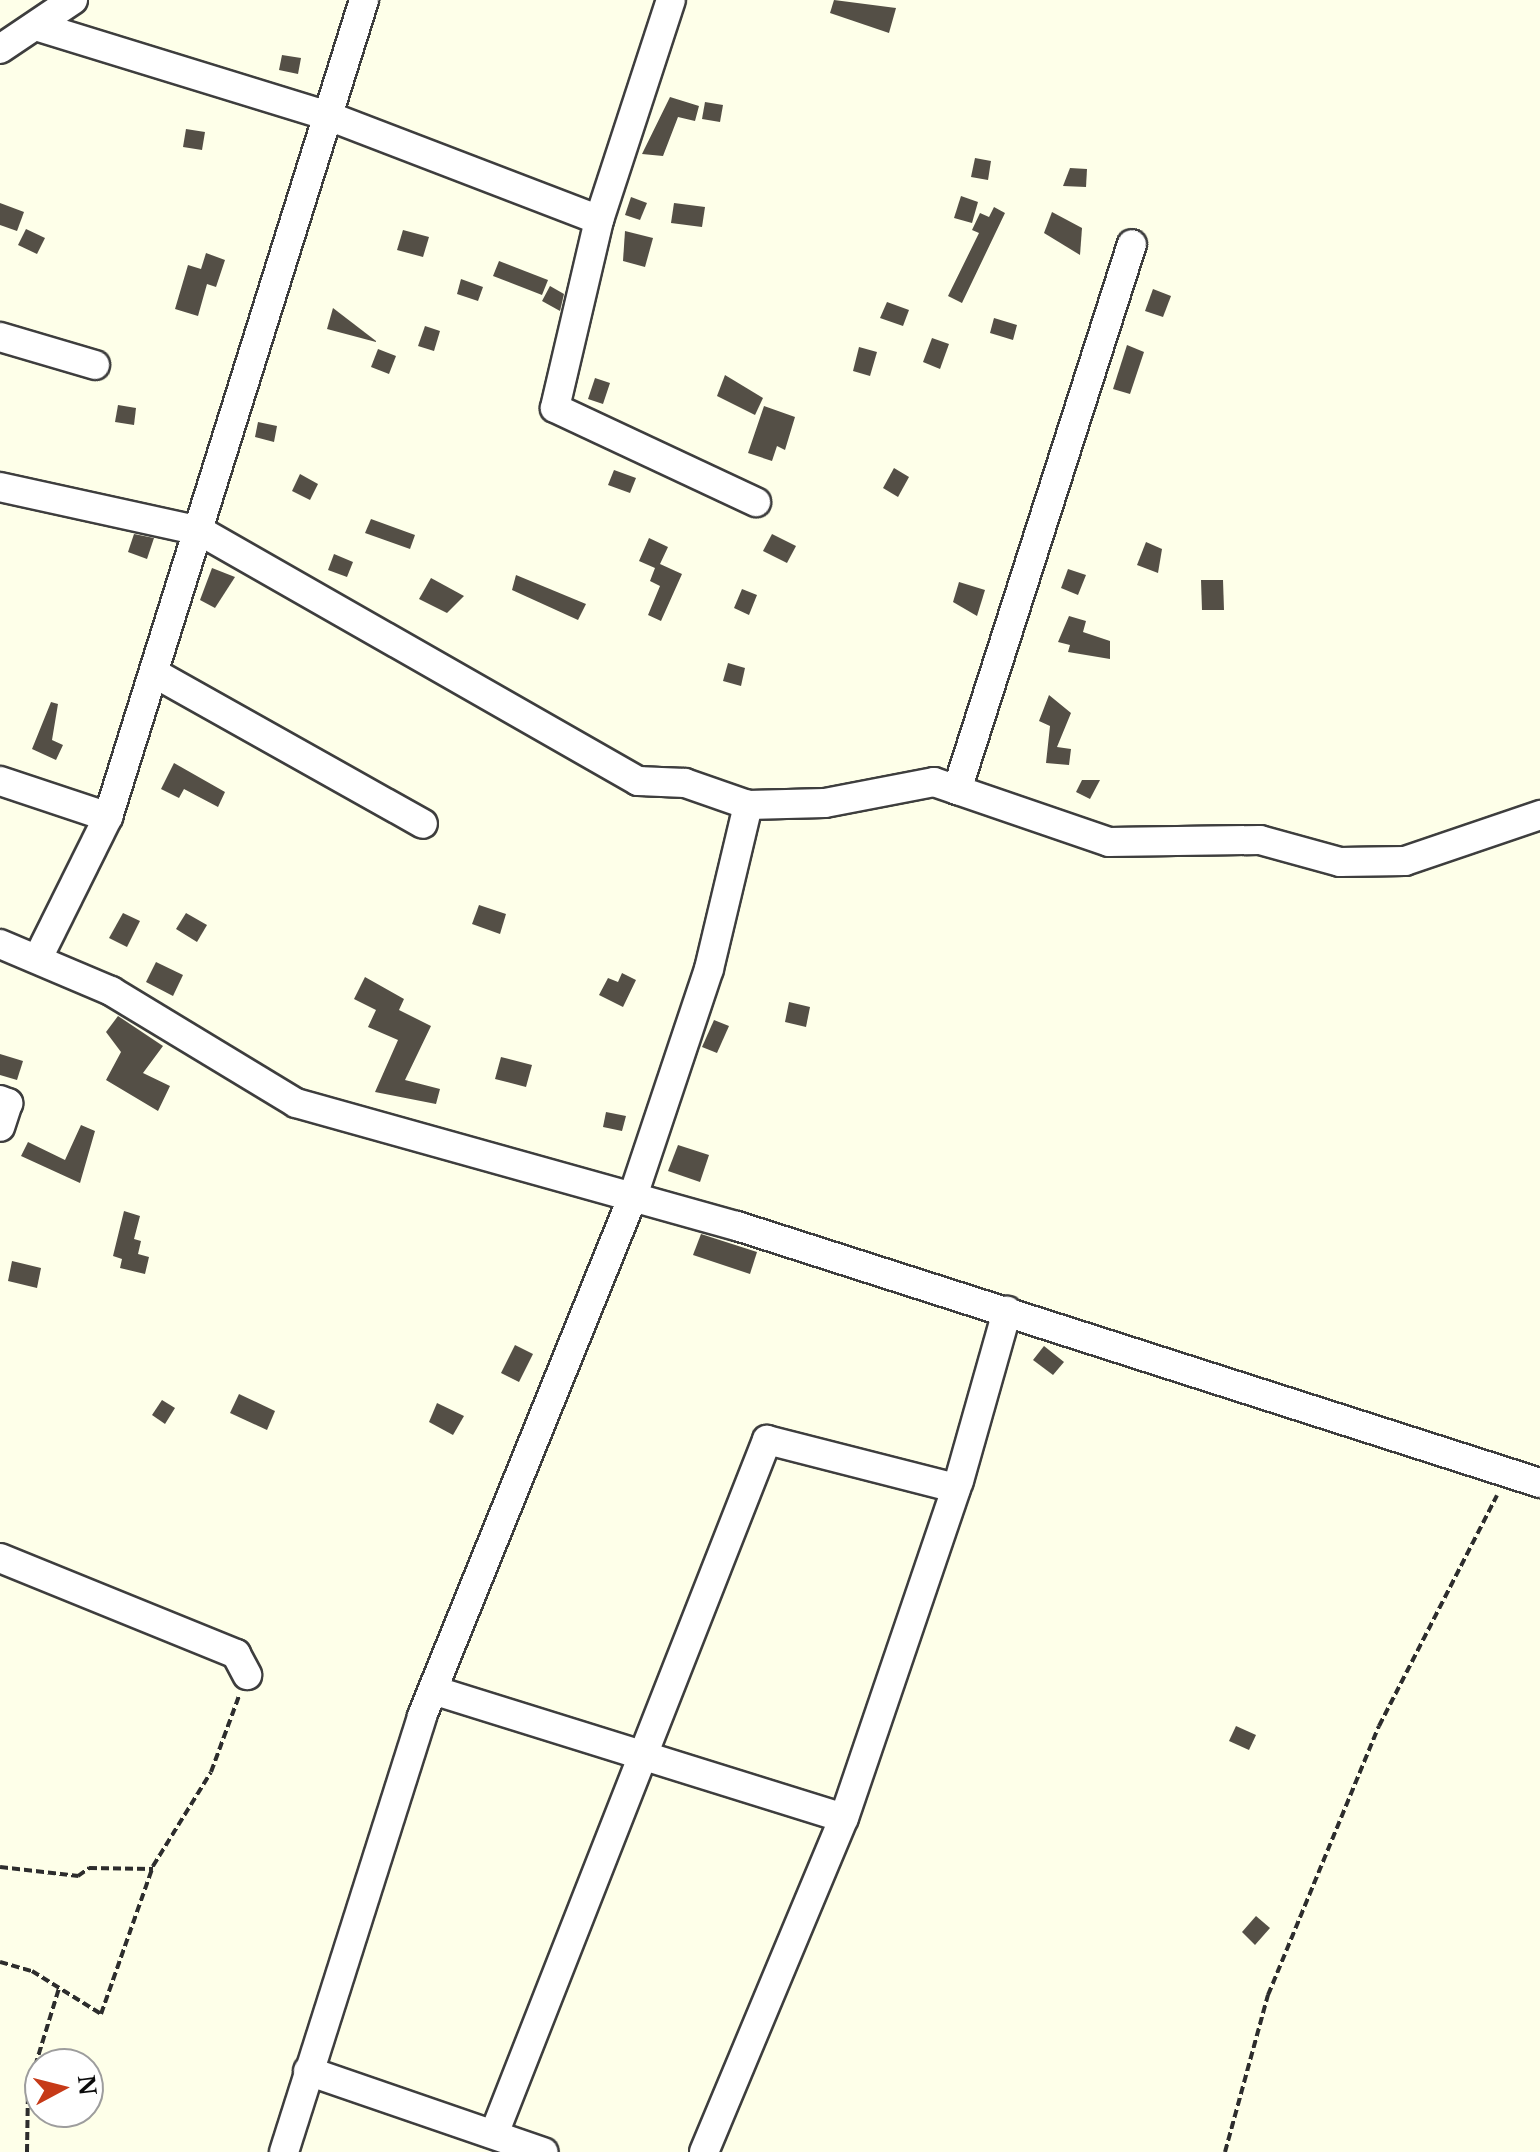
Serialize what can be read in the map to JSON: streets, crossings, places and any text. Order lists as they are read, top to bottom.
{
  "north": "right"
}
